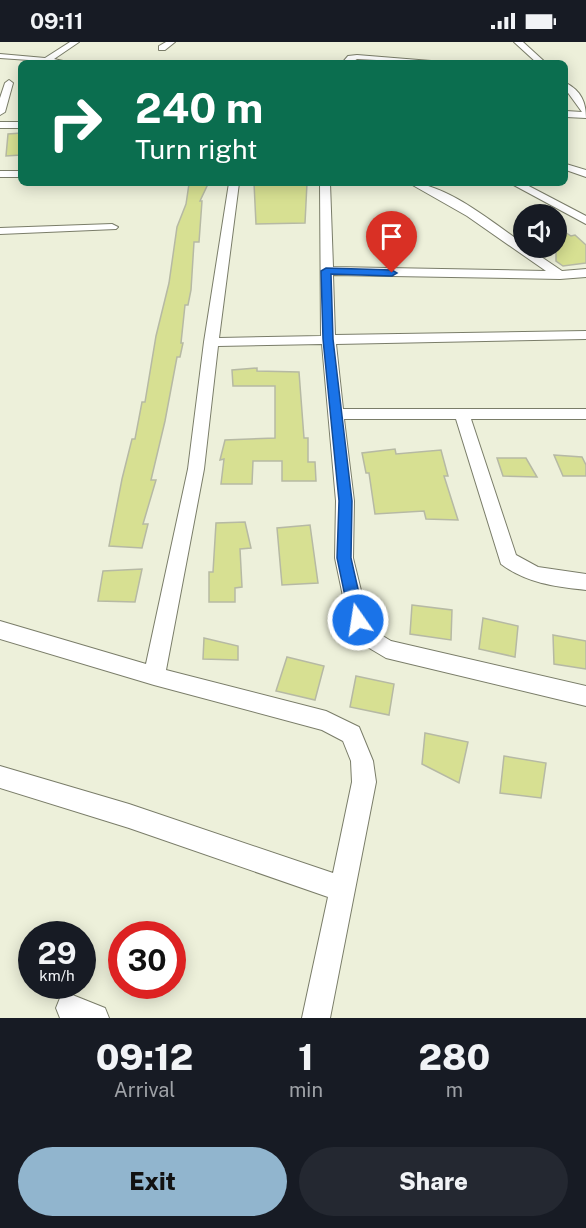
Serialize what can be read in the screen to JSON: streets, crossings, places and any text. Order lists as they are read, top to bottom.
{
  "page": {
    "status": "09:11",
    "turn": ["240 m", "Turn right"],
    "speed": "29 km/h",
    "limit": "30",
    "eta": [
      "09:12",
      "Arrival",
      "1",
      "min",
      "280",
      "m"
    ],
    "buttons": ["Exit", "Share"]
  }
}
